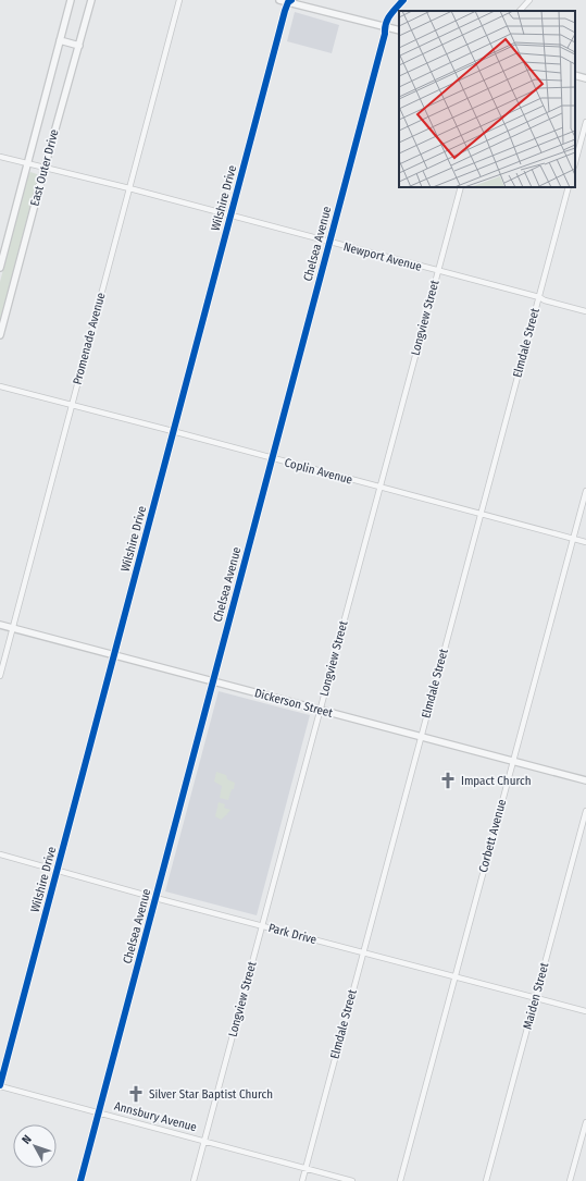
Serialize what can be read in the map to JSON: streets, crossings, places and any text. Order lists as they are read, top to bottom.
{
  "streets": {
    "street": [
      "East Outer Drive",
      "Wilshire Drive",
      "Chelsea Avenue",
      "Newport Avenue",
      "Longview Street",
      "Promenade Avenue",
      "Elmdale Street",
      "Coplin Avenue",
      "Dickerson Street",
      "Corbett Avenue",
      "Park Drive",
      "Maiden Street",
      "Annsbury Avenue"
    ]
  },
  "crossings": [
    ["East Outer Drive", "Newport Avenue"],
    ["Wilshire Drive", "Newport Avenue"],
    ["Wilshire Drive", "Coplin Avenue"],
    ["Wilshire Drive", "Dickerson Street"],
    ["Wilshire Drive", "Park Drive"],
    ["Wilshire Drive", "Annsbury Avenue"],
    ["Chelsea Avenue", "Newport Avenue"],
    ["Chelsea Avenue", "Coplin Avenue"],
    ["Chelsea Avenue", "Dickerson Street"],
    ["Chelsea Avenue", "Park Drive"],
    ["Chelsea Avenue", "Annsbury Avenue"],
    ["Newport Avenue", "Longview Street"],
    ["Newport Avenue", "Promenade Avenue"],
    ["Newport Avenue", "Elmdale Street"],
    ["Longview Street", "Coplin Avenue"],
    ["Longview Street", "Dickerson Street"],
    ["Longview Street", "Park Drive"],
    ["Longview Street", "Annsbury Avenue"],
    ["Promenade Avenue", "Coplin Avenue"],
    ["Promenade Avenue", "Dickerson Street"],
    ["Elmdale Street", "Coplin Avenue"],
    ["Elmdale Street", "Dickerson Street"],
    ["Elmdale Street", "Park Drive"],
    ["Elmdale Street", "Annsbury Avenue"],
    ["Coplin Avenue", "Corbett Avenue"],
    ["Dickerson Street", "Corbett Avenue"],
    ["Corbett Avenue", "Park Drive"],
    ["Park Drive", "Maiden Street"]
  ],
  "places": {
    "church": ["Impact Church", "Silver Star Baptist Church"]
  },
  "north": "top left"
}
